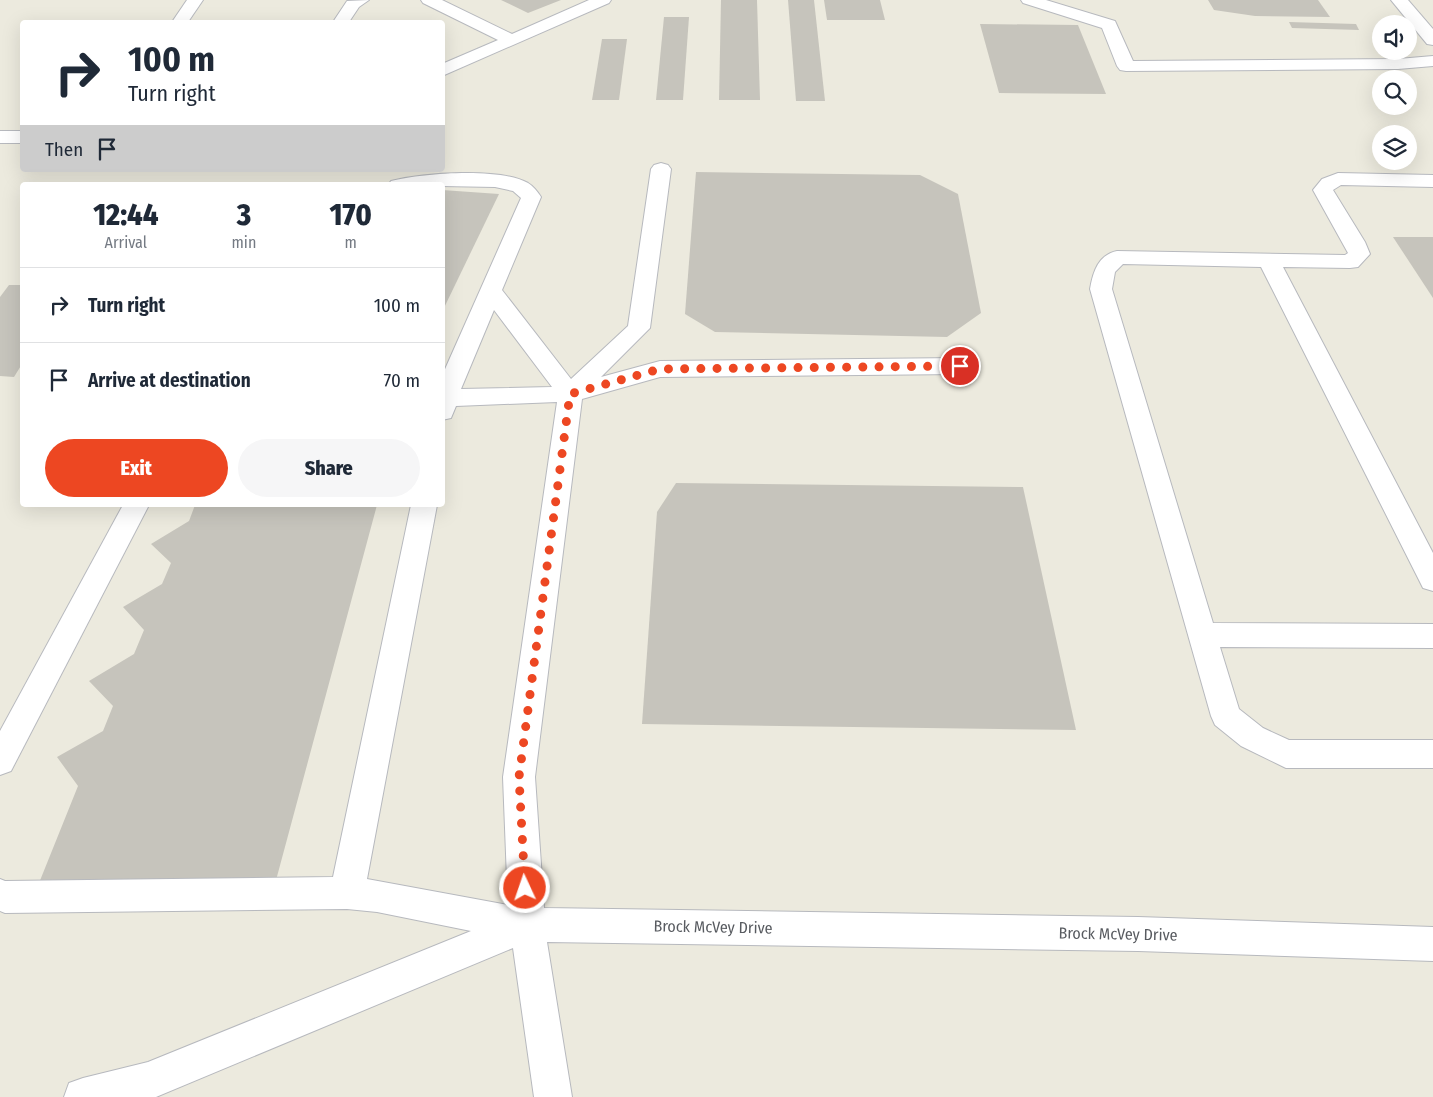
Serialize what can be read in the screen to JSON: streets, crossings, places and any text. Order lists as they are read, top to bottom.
{
  "streets": {
    "street": ["Brock McVey Drive"]
  },
  "page": {
    "turn": ["100 m", "Turn right"],
    "then": "Then",
    "eta": [
      "12:44",
      "Arrival",
      "3",
      "min",
      "170",
      "m"
    ],
    "list": [
      {
        "name": "Turn right",
        "value": "100 m"
      },
      {
        "name": "Arrive at destination",
        "value": "70 m"
      }
    ],
    "buttons": ["Exit", "Share"]
  }
}
